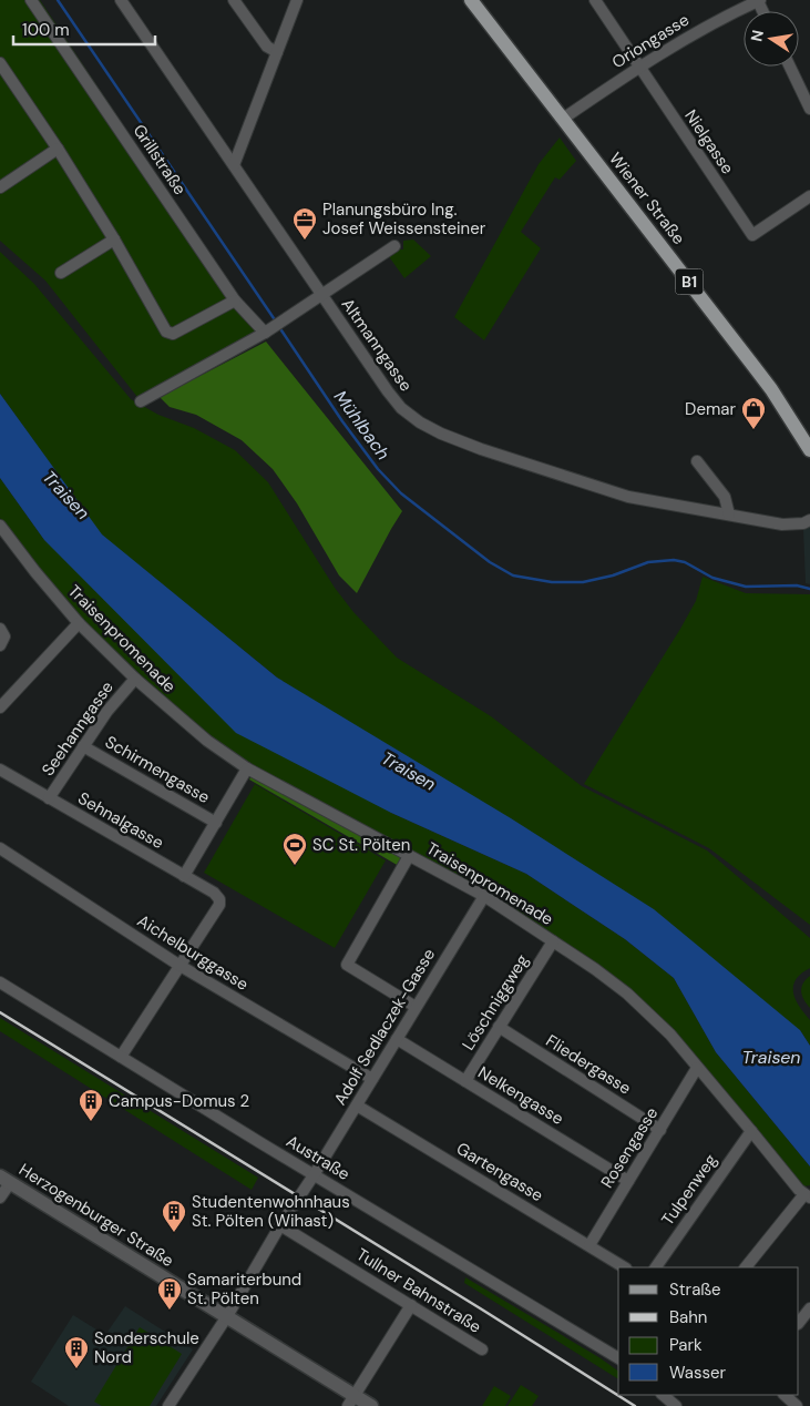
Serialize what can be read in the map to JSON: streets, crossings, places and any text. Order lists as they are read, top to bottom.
{
  "streets": {
    "main road": ["Wiener Straße", "B1"],
    "street": [
      "Oriongasse",
      "Nielgasse",
      "Grillstraße",
      "Altmanngasse",
      "Traisenpromenade",
      "Seehanngasse",
      "Schirmengasse",
      "Sehnalgasse",
      "Aichelburggasse",
      "Löschniggweg",
      "Adolf Sedlaczek-Gasse",
      "Fliedergasse",
      "Nelkengasse",
      "Rosengasse",
      "Austraße",
      "Gartengasse",
      "Tulpenweg",
      "Herzogenburger Straße",
      "Tullner Bahnstraße"
    ]
  },
  "crossings": [
    ["Oriongasse", "Nielgasse"],
    ["Oriongasse", "Wiener Straße"],
    ["Traisenpromenade", "Seehanngasse"],
    ["Traisenpromenade", "Löschniggweg"],
    ["Traisenpromenade", "Adolf Sedlaczek-Gasse"],
    ["Traisenpromenade", "Rosengasse"],
    ["Traisenpromenade", "Tulpenweg"],
    ["Seehanngasse", "Schirmengasse"],
    ["Seehanngasse", "Sehnalgasse"],
    ["Sehnalgasse", "Aichelburggasse"],
    ["Aichelburggasse", "Adolf Sedlaczek-Gasse"],
    ["Löschniggweg", "Fliedergasse"],
    ["Löschniggweg", "Nelkengasse"],
    ["Adolf Sedlaczek-Gasse", "Nelkengasse"],
    ["Adolf Sedlaczek-Gasse", "Austraße"],
    ["Adolf Sedlaczek-Gasse", "Gartengasse"],
    ["Adolf Sedlaczek-Gasse", "Herzogenburger Straße"],
    ["Adolf Sedlaczek-Gasse", "Tullner Bahnstraße"],
    ["Fliedergasse", "Rosengasse"],
    ["Nelkengasse", "Rosengasse"],
    ["Rosengasse", "Gartengasse"]
  ],
  "water": ["Mühlbach", "Traisen"],
  "places": {
    "office": ["Planungsbüro Ing. Josef Weissensteiner"],
    "shop": ["Demar"],
    "sports": ["SC St. Pölten"],
    "building": [
      "Campus-Domus 2",
      "Studentenwohnhaus St. Pölten (Wihast)",
      "Samariterbund St. Pölten",
      "Sonderschule Nord"
    ]
  },
  "legend": [
    "Straße",
    "Bahn",
    "Park",
    "Wasser"
  ],
  "scale_bar": "100 m",
  "north": "left"
}
